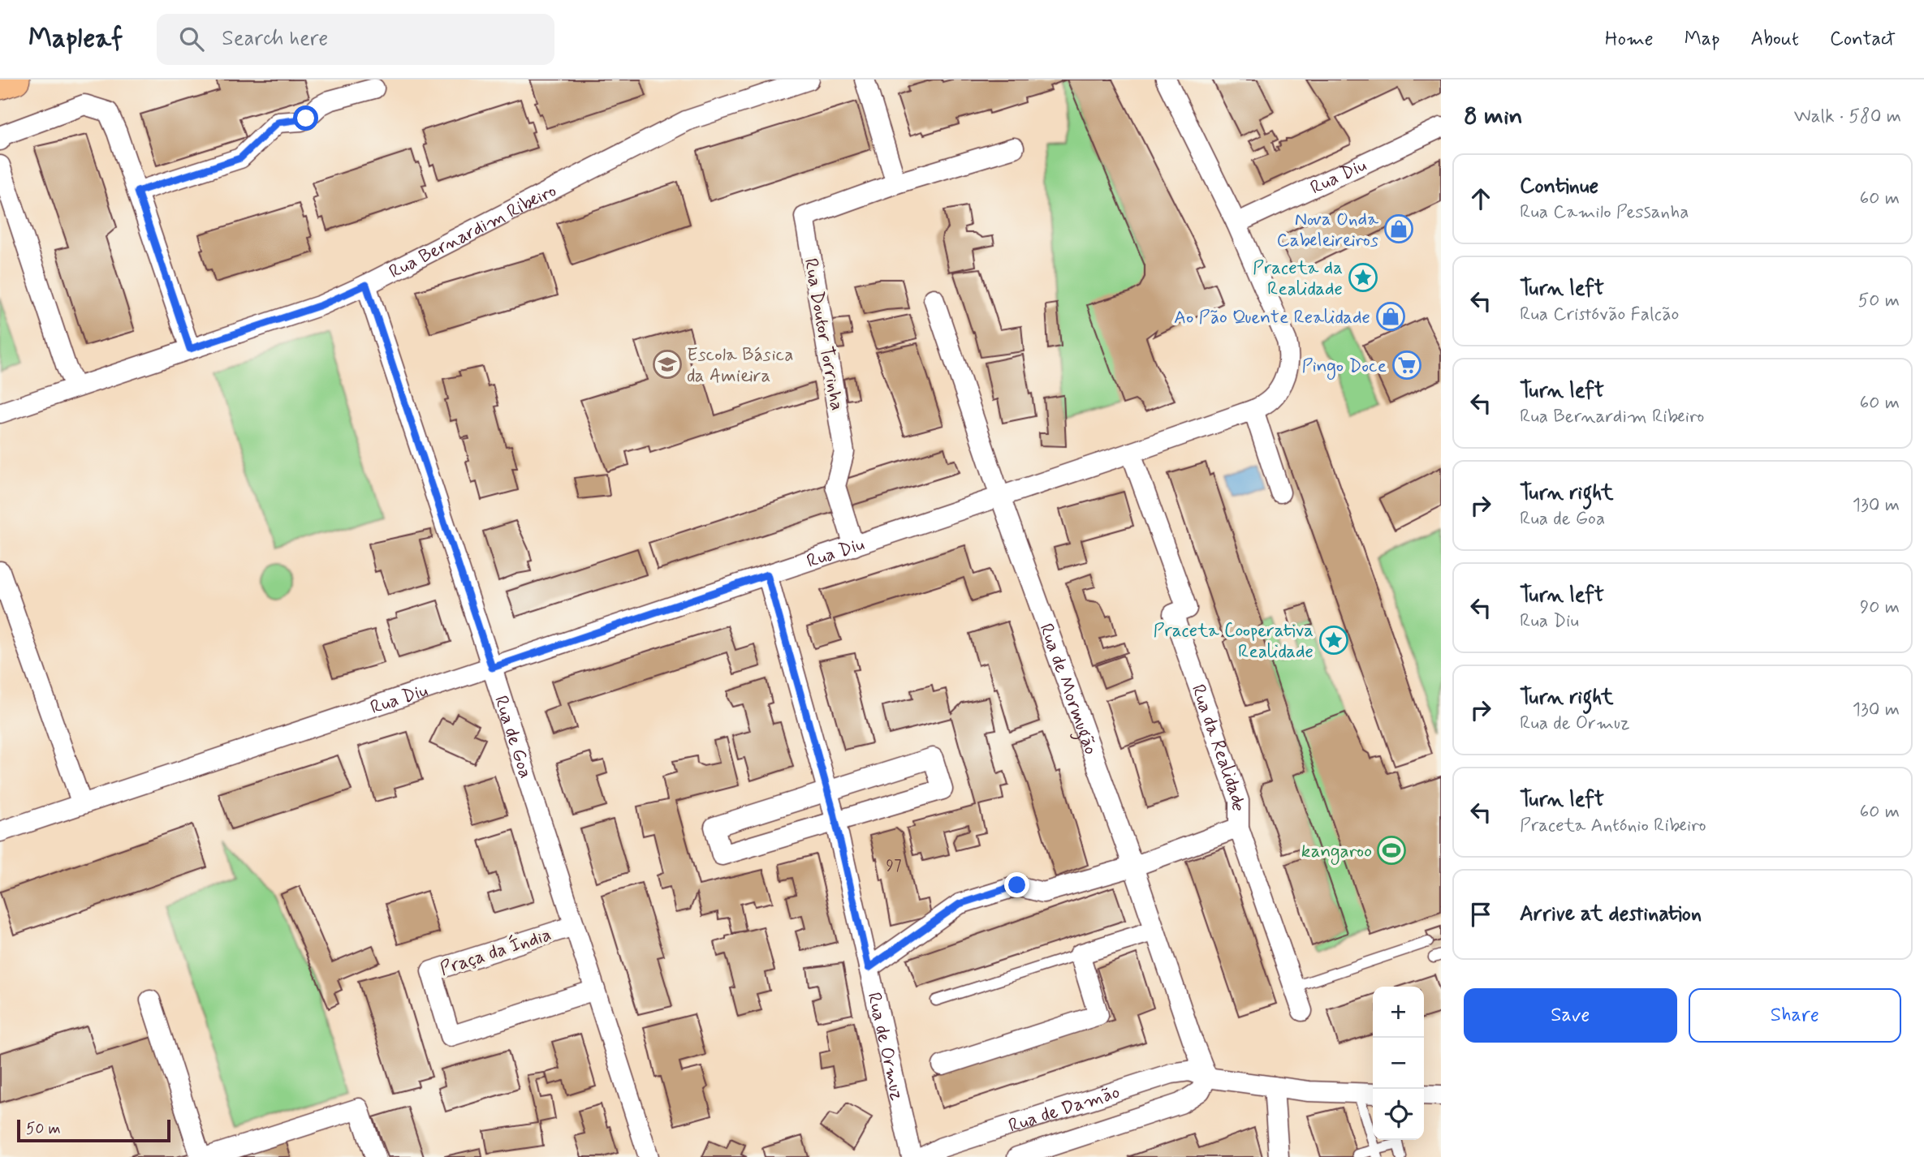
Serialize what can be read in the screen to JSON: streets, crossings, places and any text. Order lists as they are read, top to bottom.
{
  "streets": {
    "street": [
      "Rua Diu",
      "Rua Bernardim Ribeiro",
      "Rua Doutor Torrinha",
      "Rua de Mormugão",
      "Rua de Goa",
      "Rua da Realidade",
      "Praça da Índia",
      "Rua de Ormuz",
      "Rua de Damão"
    ]
  },
  "crossings": [
    ["Rua Diu", "Rua Doutor Torrinha"],
    ["Rua Diu", "Rua de Mormugão"],
    ["Rua Diu", "Rua de Goa"],
    ["Rua Diu", "Rua da Realidade"],
    ["Rua Diu", "Rua de Ormuz"],
    ["Rua Bernardim Ribeiro", "Rua de Goa"],
    ["Rua de Mormugão", "Rua da Realidade"],
    ["Rua de Mormugão", "Rua de Damão"],
    ["Rua de Goa", "Praça da Índia"],
    ["Rua da Realidade", "Rua de Ormuz"]
  ],
  "places": {
    "shop": ["Nova Onda Cabeleireiros", "Ao Pão Quente Realidade"],
    "place": ["Praceta da Realidade", "Praceta Cooperativa Realidade"],
    "school or university": ["Escola Básica da Amieira"],
    "supermarket": ["Pingo Doce"],
    "sports": ["kangaroo"]
  },
  "house_numbers": ["97"],
  "scale_bar": "50 m",
  "page": {
    "header": "Mapleaf",
    "search": "Search here",
    "nav": [
      "Home",
      "Map",
      "About",
      "Contact"
    ],
    "heading": ["8 min", "Walk · 580 m"],
    "list": [
      ["Continue", "Rua Camilo Pessanha", "60 m"],
      ["Turn left", "Rua Cristóvão Falcão", "50 m"],
      ["Turn left", "Rua Bernardim Ribeiro", "60 m"],
      ["Turn right", "Rua de Goa", "130 m"],
      ["Turn left", "Rua Diu", "90 m"],
      ["Turn right", "Rua de Ormuz", "130 m"],
      ["Turn left", "Praceta António Ribeiro", "60 m"],
      "Arrive at destination"
    ],
    "buttons": ["Save", "Share"],
    "map_buttons": ["+", "−"],
    "scale": "50 m"
  }
}
